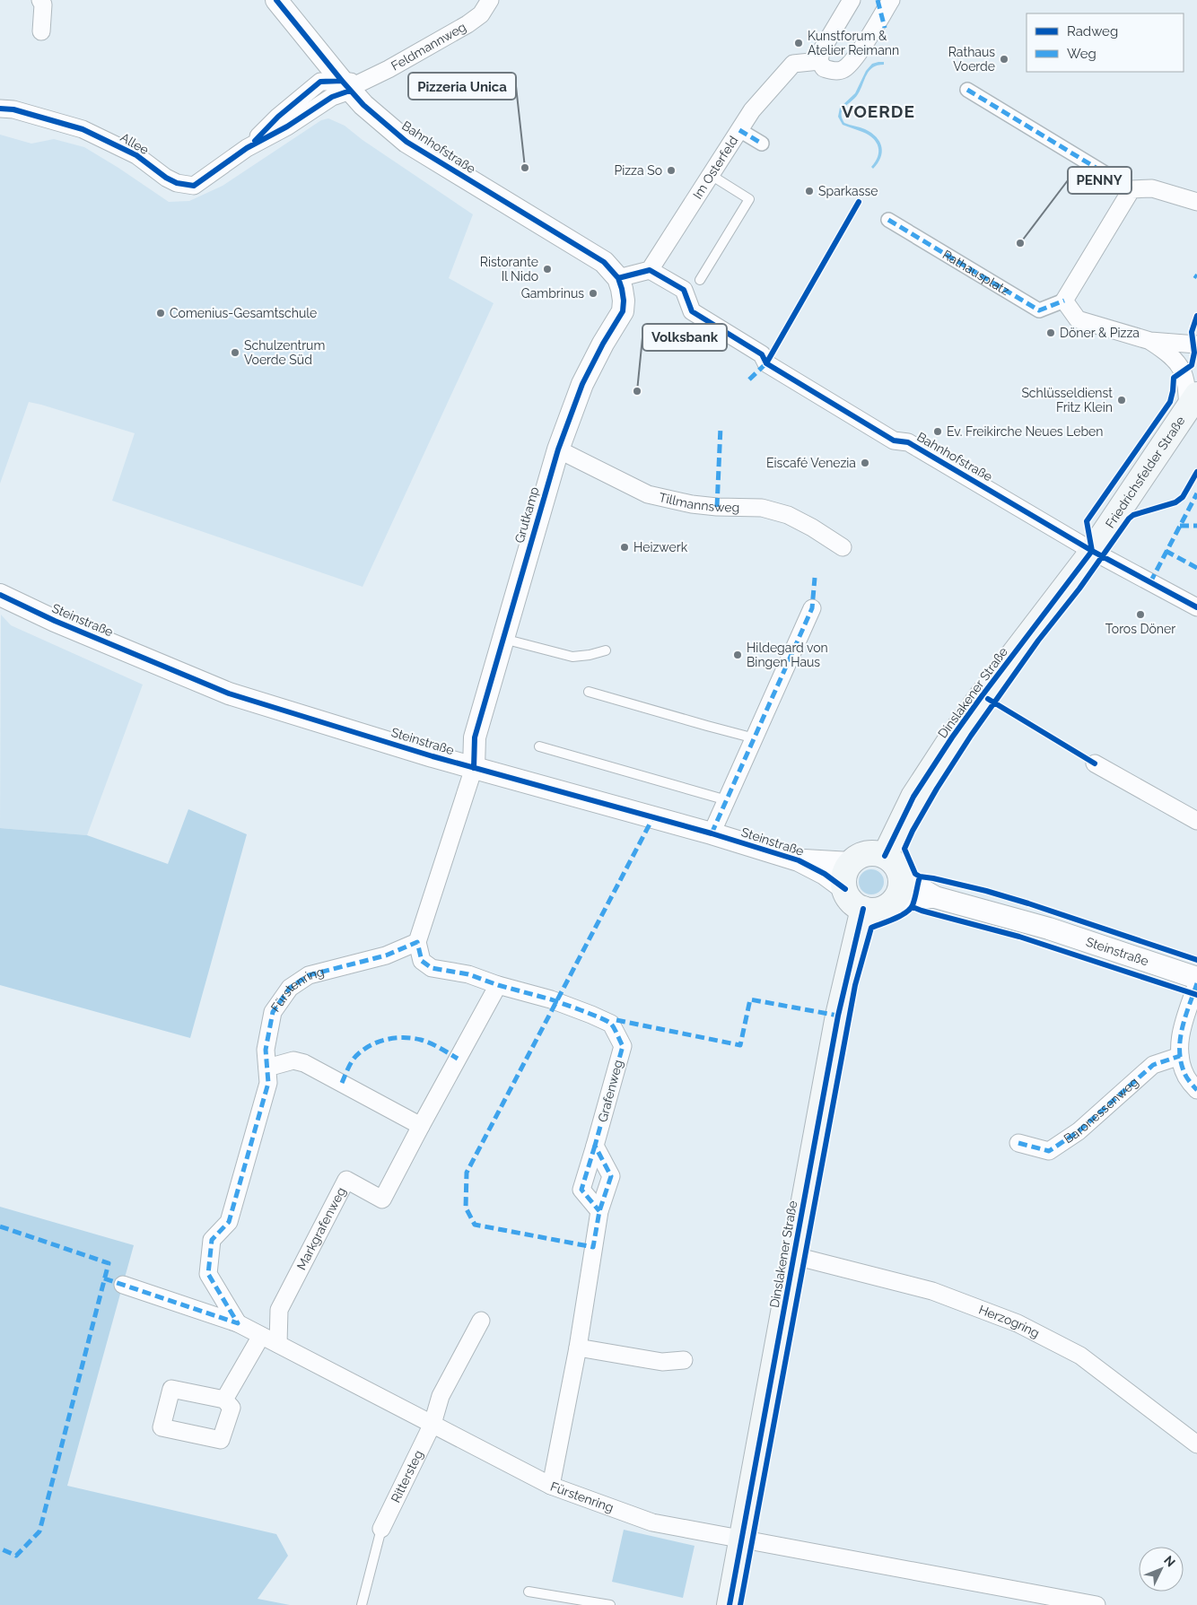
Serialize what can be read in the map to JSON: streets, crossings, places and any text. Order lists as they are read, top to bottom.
{
  "streets": {
    "main road": ["Friedrichsfelder Straße", "Dinslakener Straße"],
    "street": [
      "Feldmannweg",
      "Allee",
      "Bahnhofstraße",
      "Im Osterfeld",
      "Rathausplatz",
      "Tillmannsweg",
      "Grutkamp",
      "Steinstraße",
      "Fürstenring",
      "Grafenweg",
      "Baronessenweg",
      "Markgrafenweg",
      "Herzogring",
      "Rittersteg"
    ]
  },
  "crossings": [
    ["Feldmannweg", "Allee"],
    ["Feldmannweg", "Bahnhofstraße"],
    ["Allee", "Bahnhofstraße"],
    ["Bahnhofstraße", "Im Osterfeld"],
    ["Bahnhofstraße", "Friedrichsfelder Straße"],
    ["Bahnhofstraße", "Grutkamp"],
    ["Bahnhofstraße", "Dinslakener Straße"],
    ["Friedrichsfelder Straße", "Dinslakener Straße"],
    ["Tillmannsweg", "Grutkamp"],
    ["Grutkamp", "Steinstraße"],
    ["Steinstraße", "Dinslakener Straße"],
    ["Dinslakener Straße", "Fürstenring"],
    ["Dinslakener Straße", "Herzogring"],
    ["Fürstenring", "Grafenweg"],
    ["Fürstenring", "Markgrafenweg"],
    ["Fürstenring", "Rittersteg"],
    ["Grafenweg", "Markgrafenweg"]
  ],
  "districts": ["VOERDE"],
  "places": [
    "Kunstforum & Atelier Reimann",
    "Rathaus Voerde",
    "Pizzeria Unica",
    "Pizza So",
    "Sparkasse",
    "PENNY",
    "Ristorante Il Nido",
    "Gambrinus",
    "Comenius-Gesamtschule",
    "Döner & Pizza",
    "Schulzentrum Voerde Süd",
    "Volksbank",
    "Schlüsseldienst Fritz Klein",
    "Ev. Freikirche Neues Leben",
    "Eiscafé Venezia",
    "Heizwerk",
    "Toros Döner",
    "Hildegard von Bingen Haus"
  ],
  "legend": ["Radweg", "Weg"],
  "north": "top right"
}
